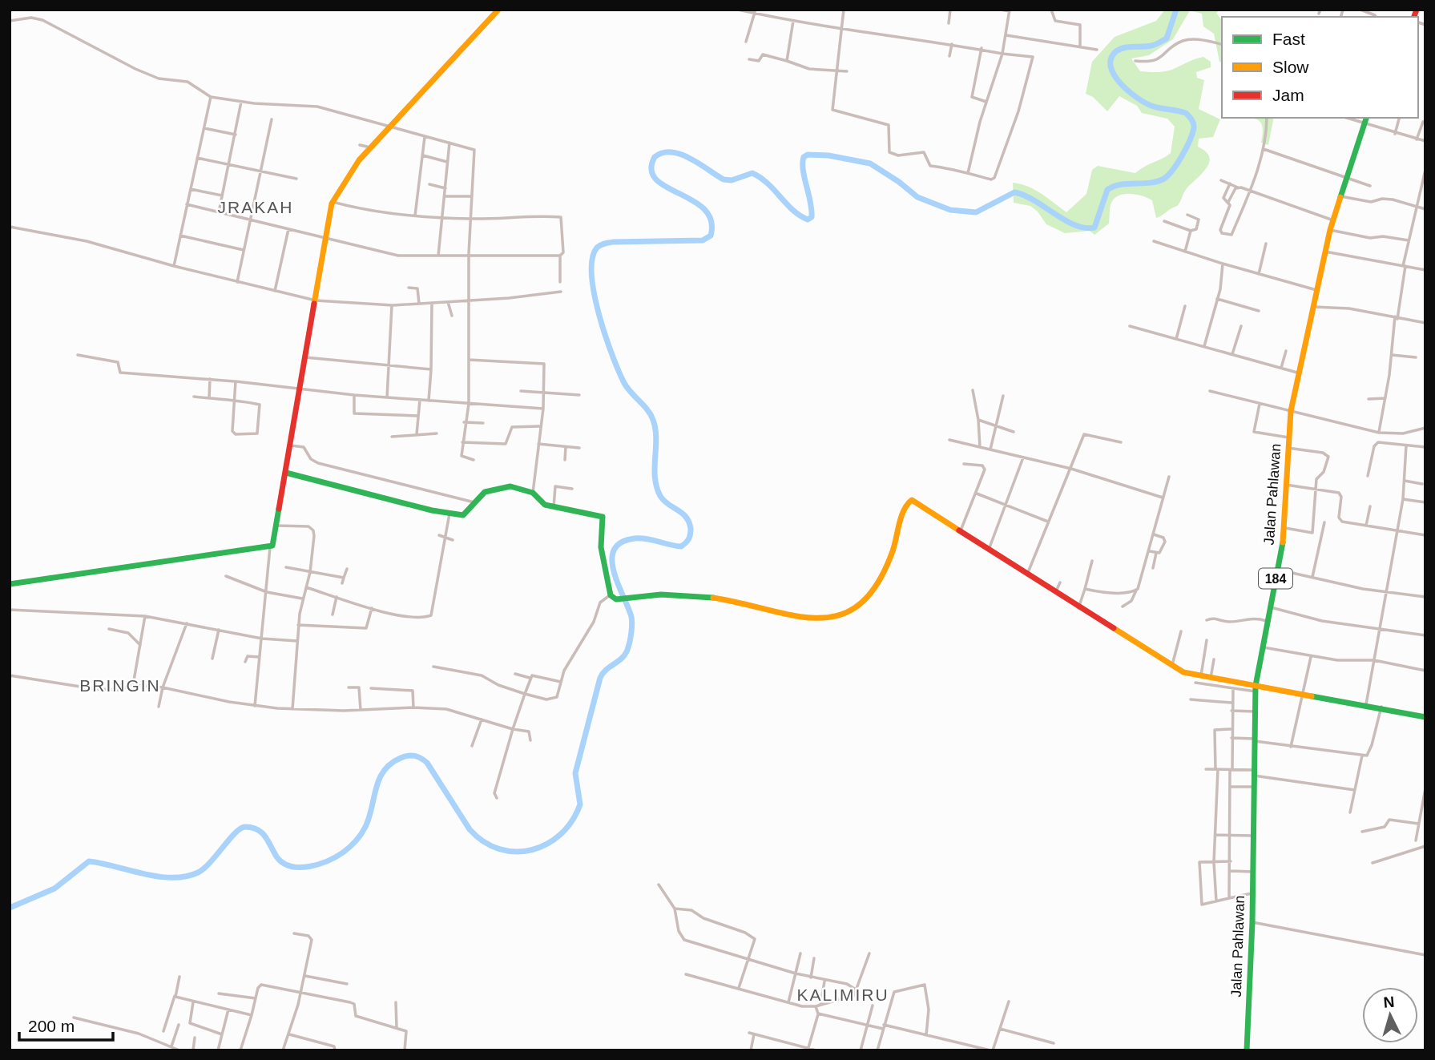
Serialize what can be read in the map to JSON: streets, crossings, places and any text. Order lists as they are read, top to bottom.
{
  "streets": {
    "street": ["Jalan Pahlawan", "184"]
  },
  "districts": ["JRAKAH", "BRINGIN", "KALIMIRU"],
  "legend": ["Fast", "Slow", "Jam"],
  "scale_bar": "200 m",
  "north": "top"
}
